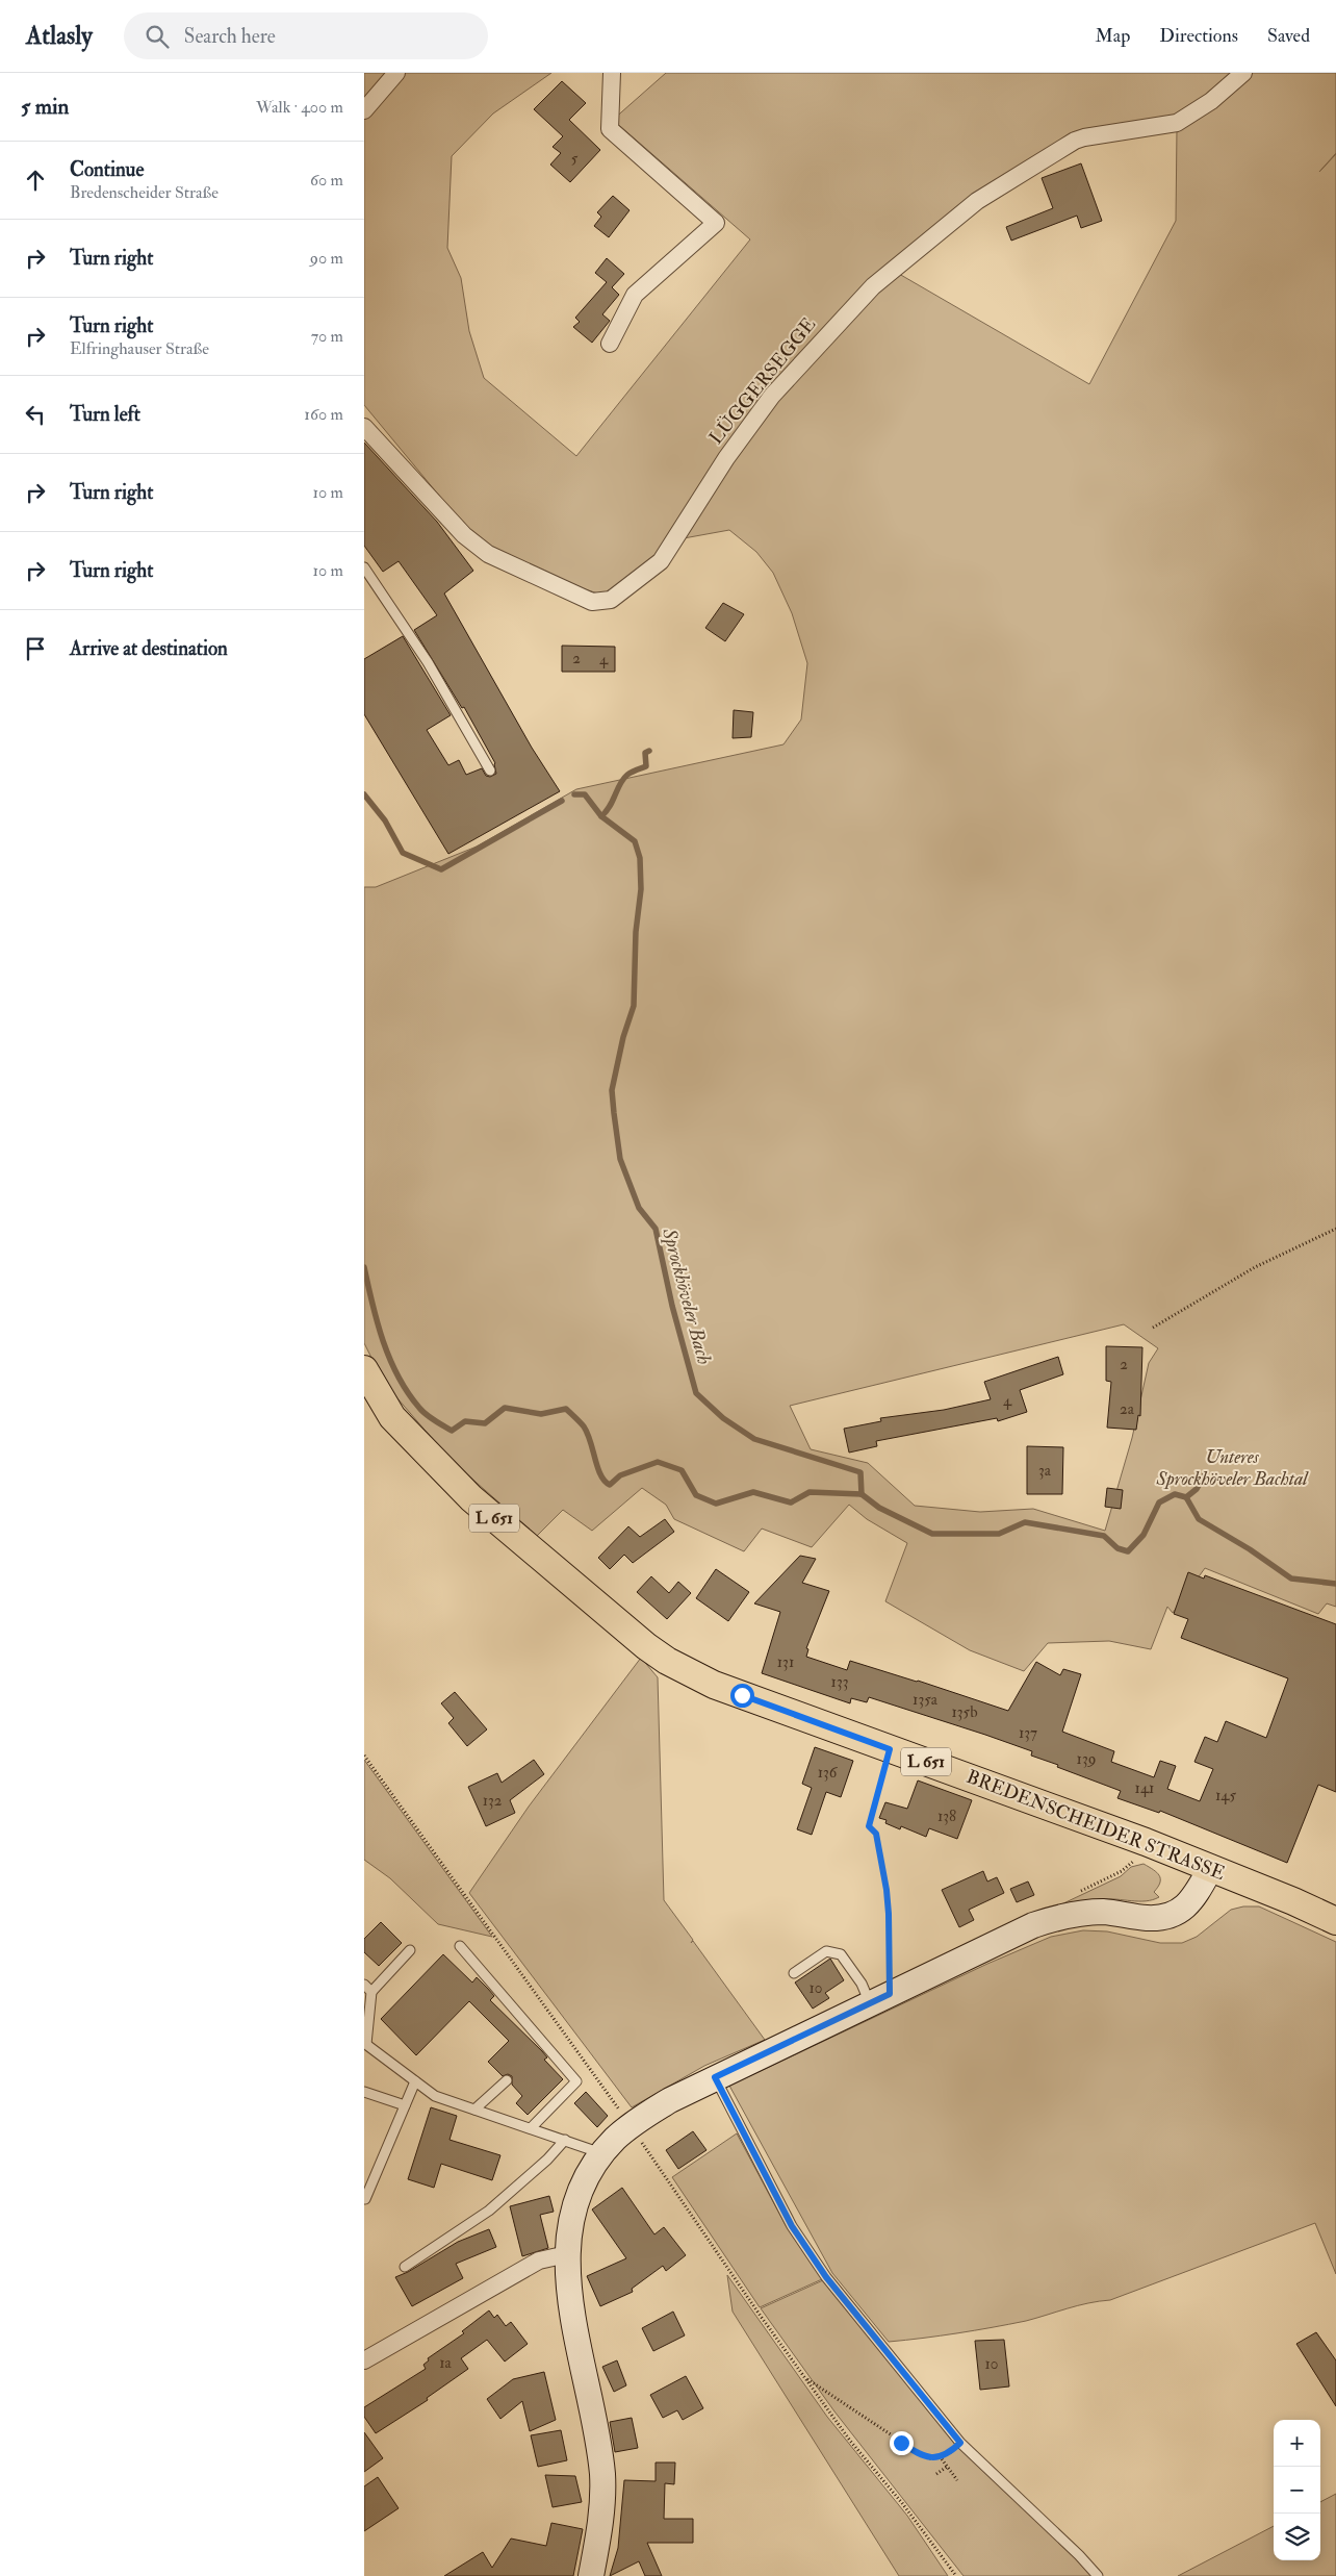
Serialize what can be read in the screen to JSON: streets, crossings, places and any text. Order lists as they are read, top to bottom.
{
  "streets": {
    "main road": ["L 651", "BREDENSCHEIDER STRASSE"],
    "street": ["LÜGGERSEGGE"]
  },
  "water": ["Sprockhöveler Bach"],
  "parks": ["Unteres Sprockhöveler Bachtal"],
  "house_numbers": [
    "5",
    "2",
    "4",
    "2",
    "4",
    "2a",
    "3a",
    "131",
    "133",
    "135a",
    "135b",
    "137",
    "139",
    "136",
    "141",
    "145",
    "132",
    "138",
    "10",
    "1a",
    "10"
  ],
  "page": {
    "header": "Atlasly",
    "search": "Search here",
    "nav": ["Map", "Directions", "Saved"],
    "heading": ["5 min", "Walk · 400 m"],
    "list": [
      ["Continue", "Bredenscheider Straße", "60 m"],
      ["Turn right", "90 m"],
      ["Turn right", "Elfringhauser Straße", "70 m"],
      ["Turn left", "160 m"],
      ["Turn right", "10 m"],
      ["Turn right", "10 m"],
      "Arrive at destination"
    ],
    "map_buttons": ["+", "−"]
  }
}
